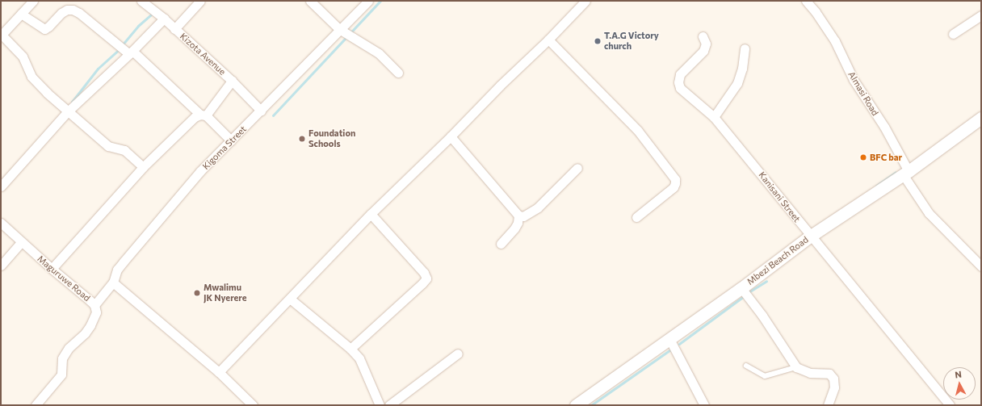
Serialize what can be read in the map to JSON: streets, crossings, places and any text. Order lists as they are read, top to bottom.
{
  "streets": {
    "main road": ["Mbezi Beach Road"],
    "street": [
      "Kizota Avenue",
      "Almasi Road",
      "Kigoma Street",
      "Kanisani Street",
      "Maguruwe Road"
    ]
  },
  "crossings": [
    ["Kizota Avenue", "Kigoma Street"],
    ["Almasi Road", "Mbezi Beach Road"],
    ["Kigoma Street", "Maguruwe Road"],
    ["Kanisani Street", "Mbezi Beach Road"]
  ],
  "places": [
    "T.A.G Victory church",
    "Foundation Schools",
    "BFC bar",
    "Mwalimu JK Nyerere"
  ],
  "north": "top"
}
